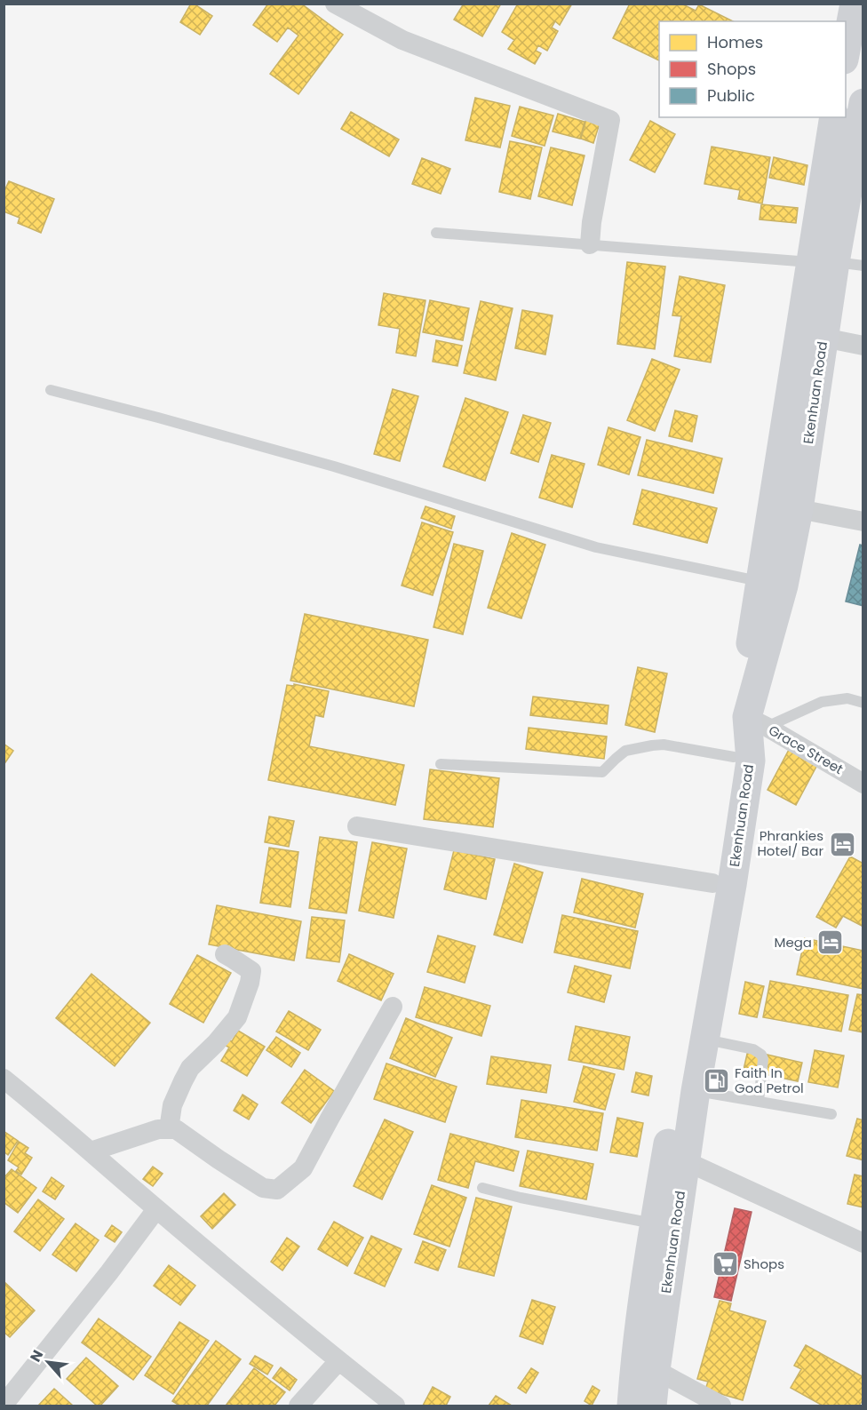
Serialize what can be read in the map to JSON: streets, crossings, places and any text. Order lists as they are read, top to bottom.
{
  "streets": {
    "main road": ["Ekenhuan Road"],
    "street": ["Grace Street"]
  },
  "crossings": [
    ["Ekenhuan Road", "Grace Street"]
  ],
  "places": {
    "hotel": ["Phrankies Hotel/ Bar", "Mega"],
    "fuel station": ["Faith In God Petrol"],
    "supermarket": ["Shops"]
  },
  "legend": ["Homes", "Shops", "Public"],
  "north": "top left"
}
